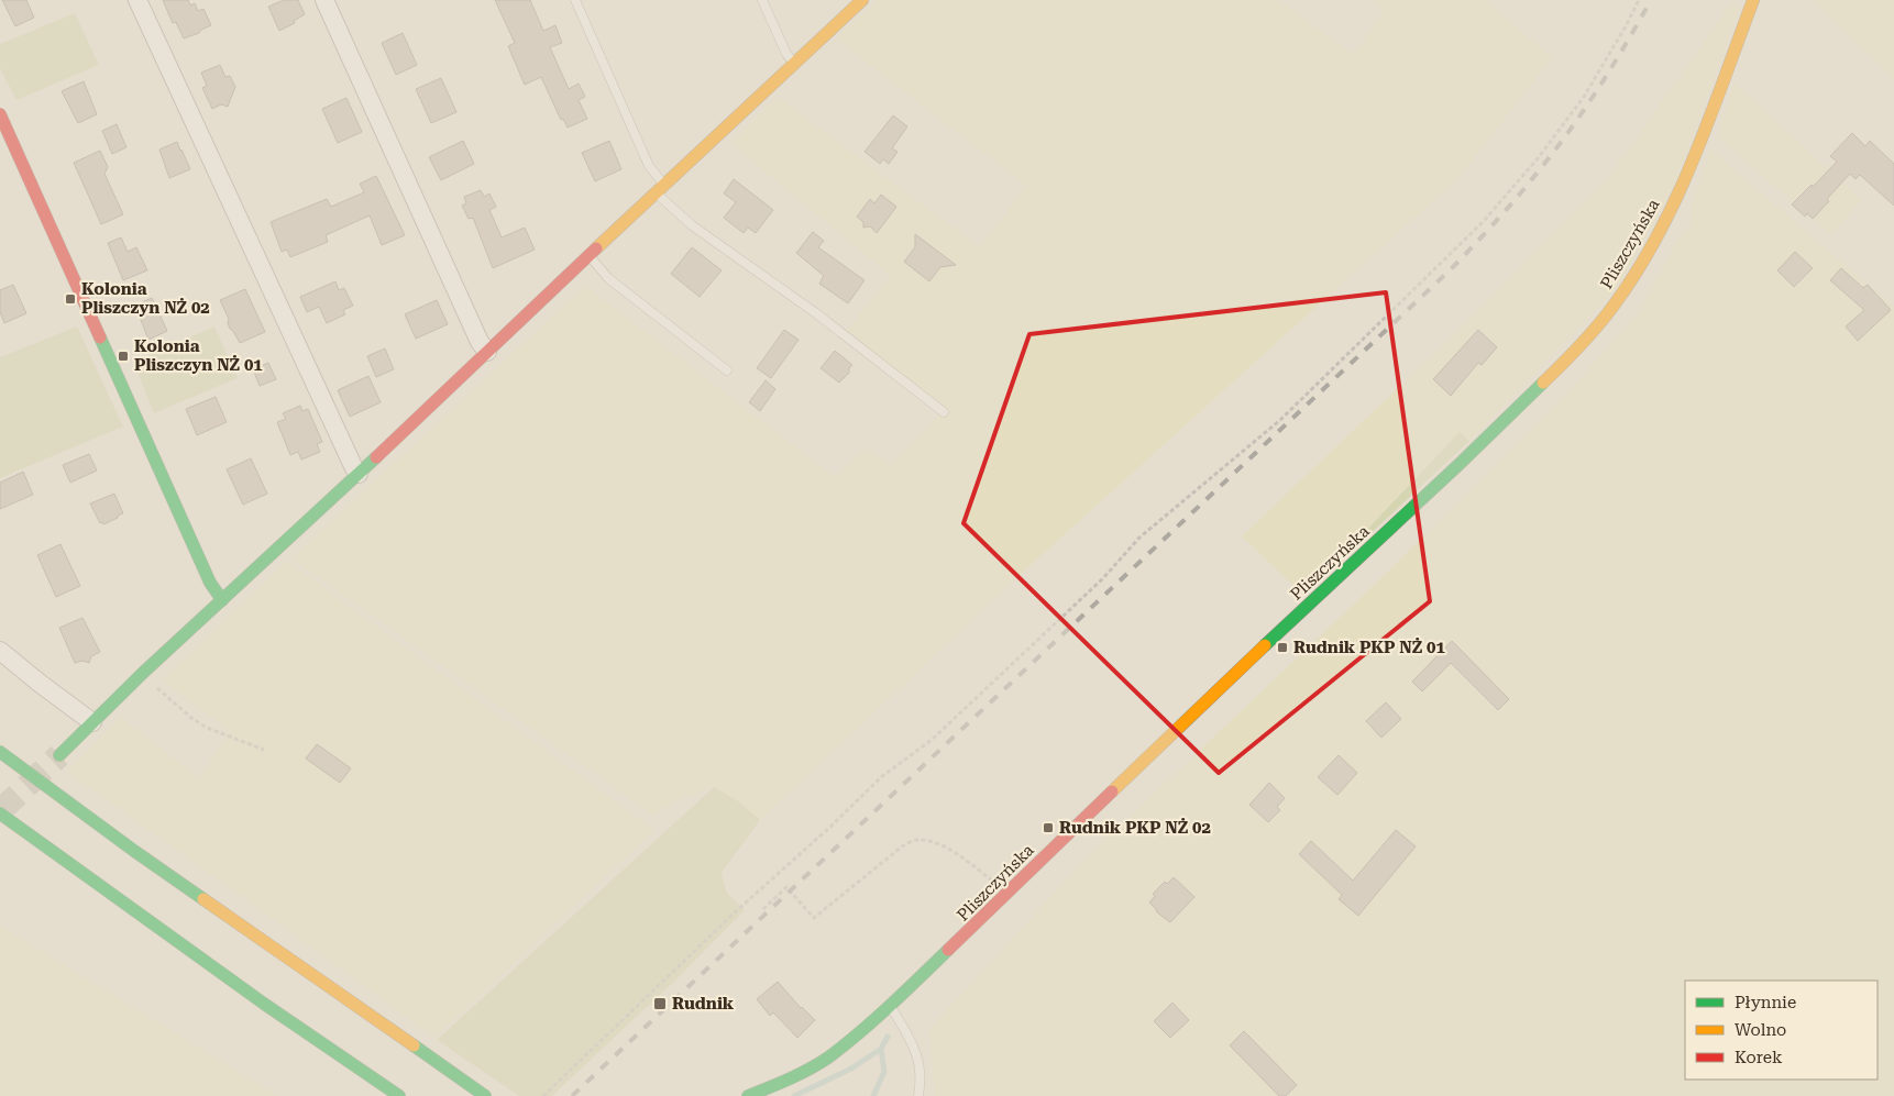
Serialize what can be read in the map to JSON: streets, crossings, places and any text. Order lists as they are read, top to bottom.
{
  "streets": {
    "main road": ["Pliszczyńska"]
  },
  "places": {
    "transit": [
      "Kolonia Pliszczyn NŻ 02",
      "Kolonia Pliszczyn NŻ 01",
      "Rudnik PKP NŻ 01",
      "Rudnik PKP NŻ 02",
      "Rudnik"
    ]
  },
  "legend": ["Płynnie", "Wolno", "Korek"]
}
